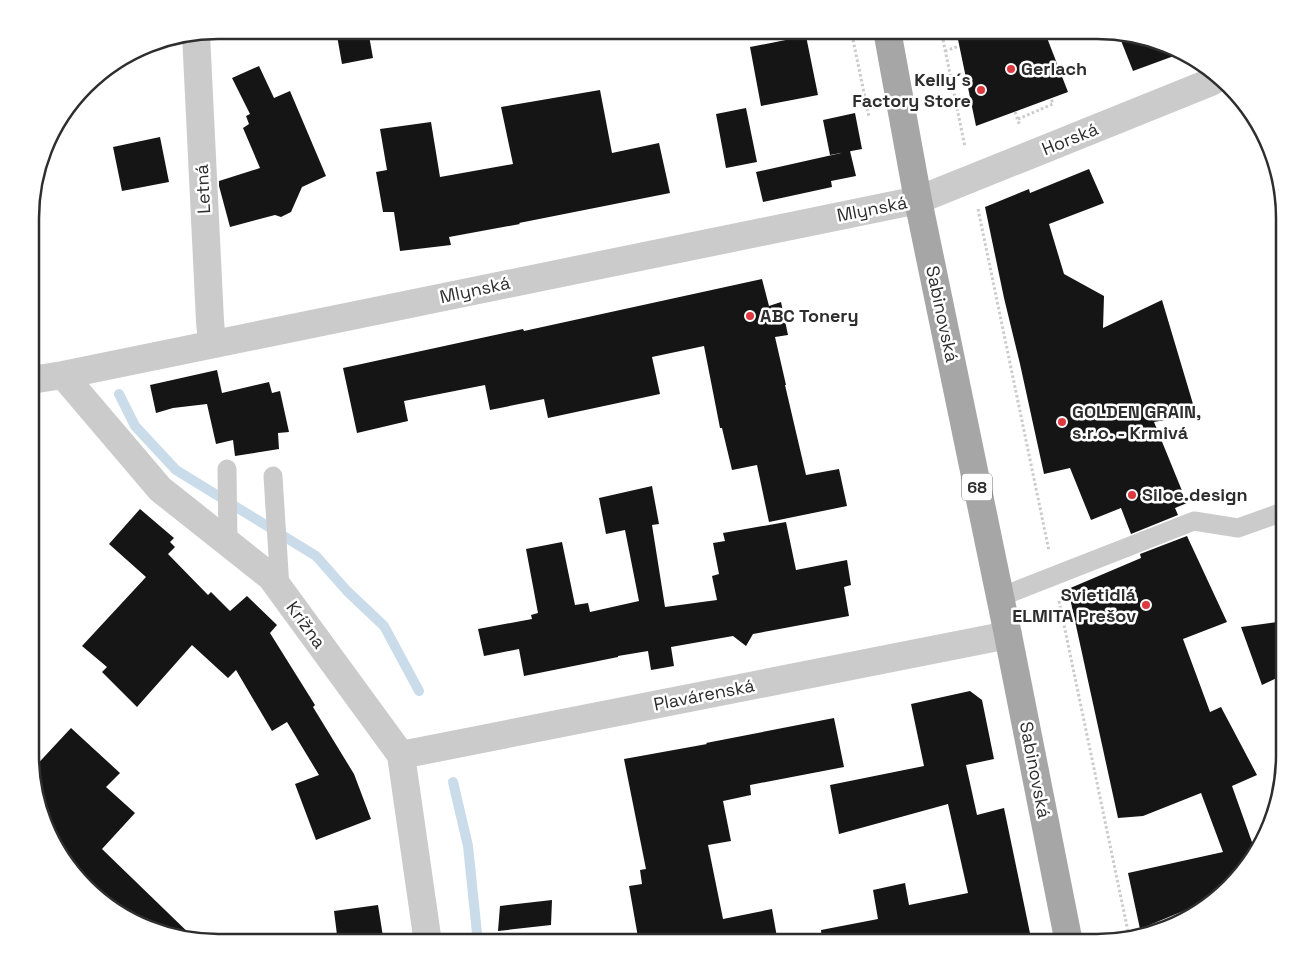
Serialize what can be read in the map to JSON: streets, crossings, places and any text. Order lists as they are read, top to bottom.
{
  "streets": {
    "main road": ["Sabinovská", "68"],
    "street": [
      "Horská",
      "Letná",
      "Mlynská",
      "Krížna",
      "Plavárenská"
    ]
  },
  "crossings": [
    ["Horská", "Mlynská"],
    ["Horská", "Sabinovská"],
    ["Letná", "Mlynská"],
    ["Mlynská", "Sabinovská"],
    ["Mlynská", "Krížna"],
    ["Sabinovská", "Plavárenská"],
    ["Krížna", "Plavárenská"]
  ],
  "places": [
    "Gerlach",
    "Kelly´s Factory Store",
    "ABC Tonery",
    "GOLDEN GRAIN, s.r.o. - Krmivá",
    "Siloe.design",
    "Svietidlá ELMITA Prešov"
  ]
}
